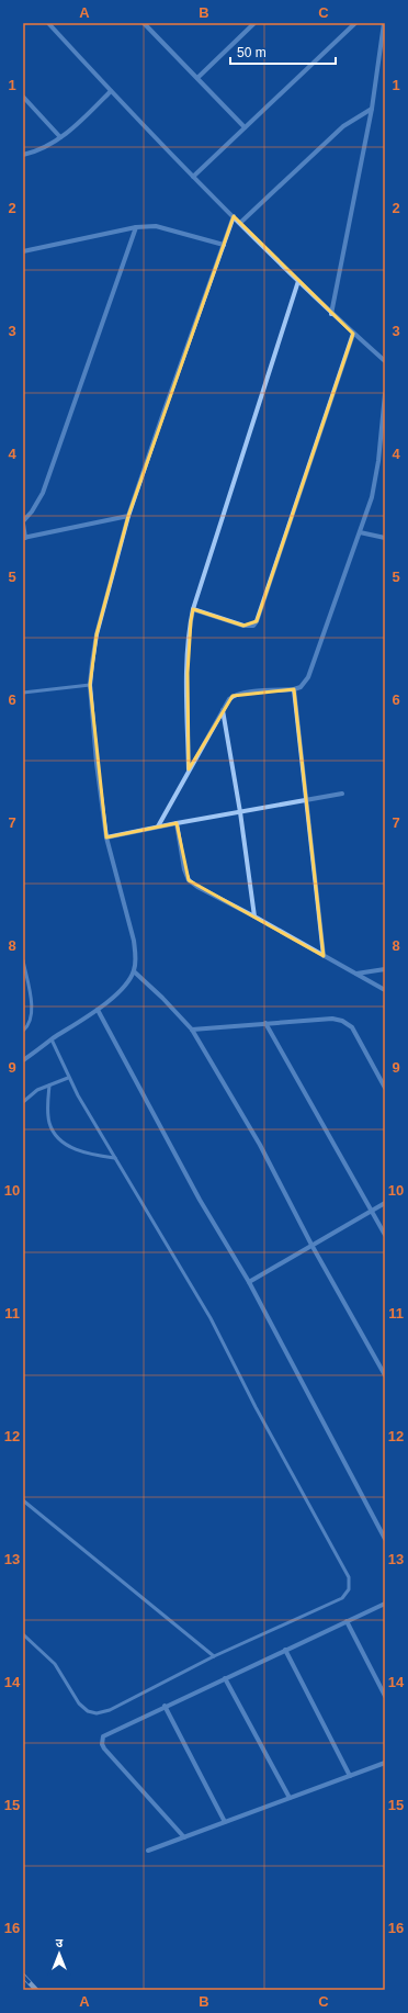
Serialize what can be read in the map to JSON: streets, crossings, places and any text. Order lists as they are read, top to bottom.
{
  "scale_bar": "50 m",
  "north": "top",
  "grid": {
    "columns": ["A", "B", "C"],
    "rows": [
      "1",
      "2",
      "3",
      "4",
      "5",
      "6",
      "7",
      "8",
      "9",
      "10",
      "11",
      "12",
      "13",
      "14",
      "15",
      "16"
    ]
  }
}
